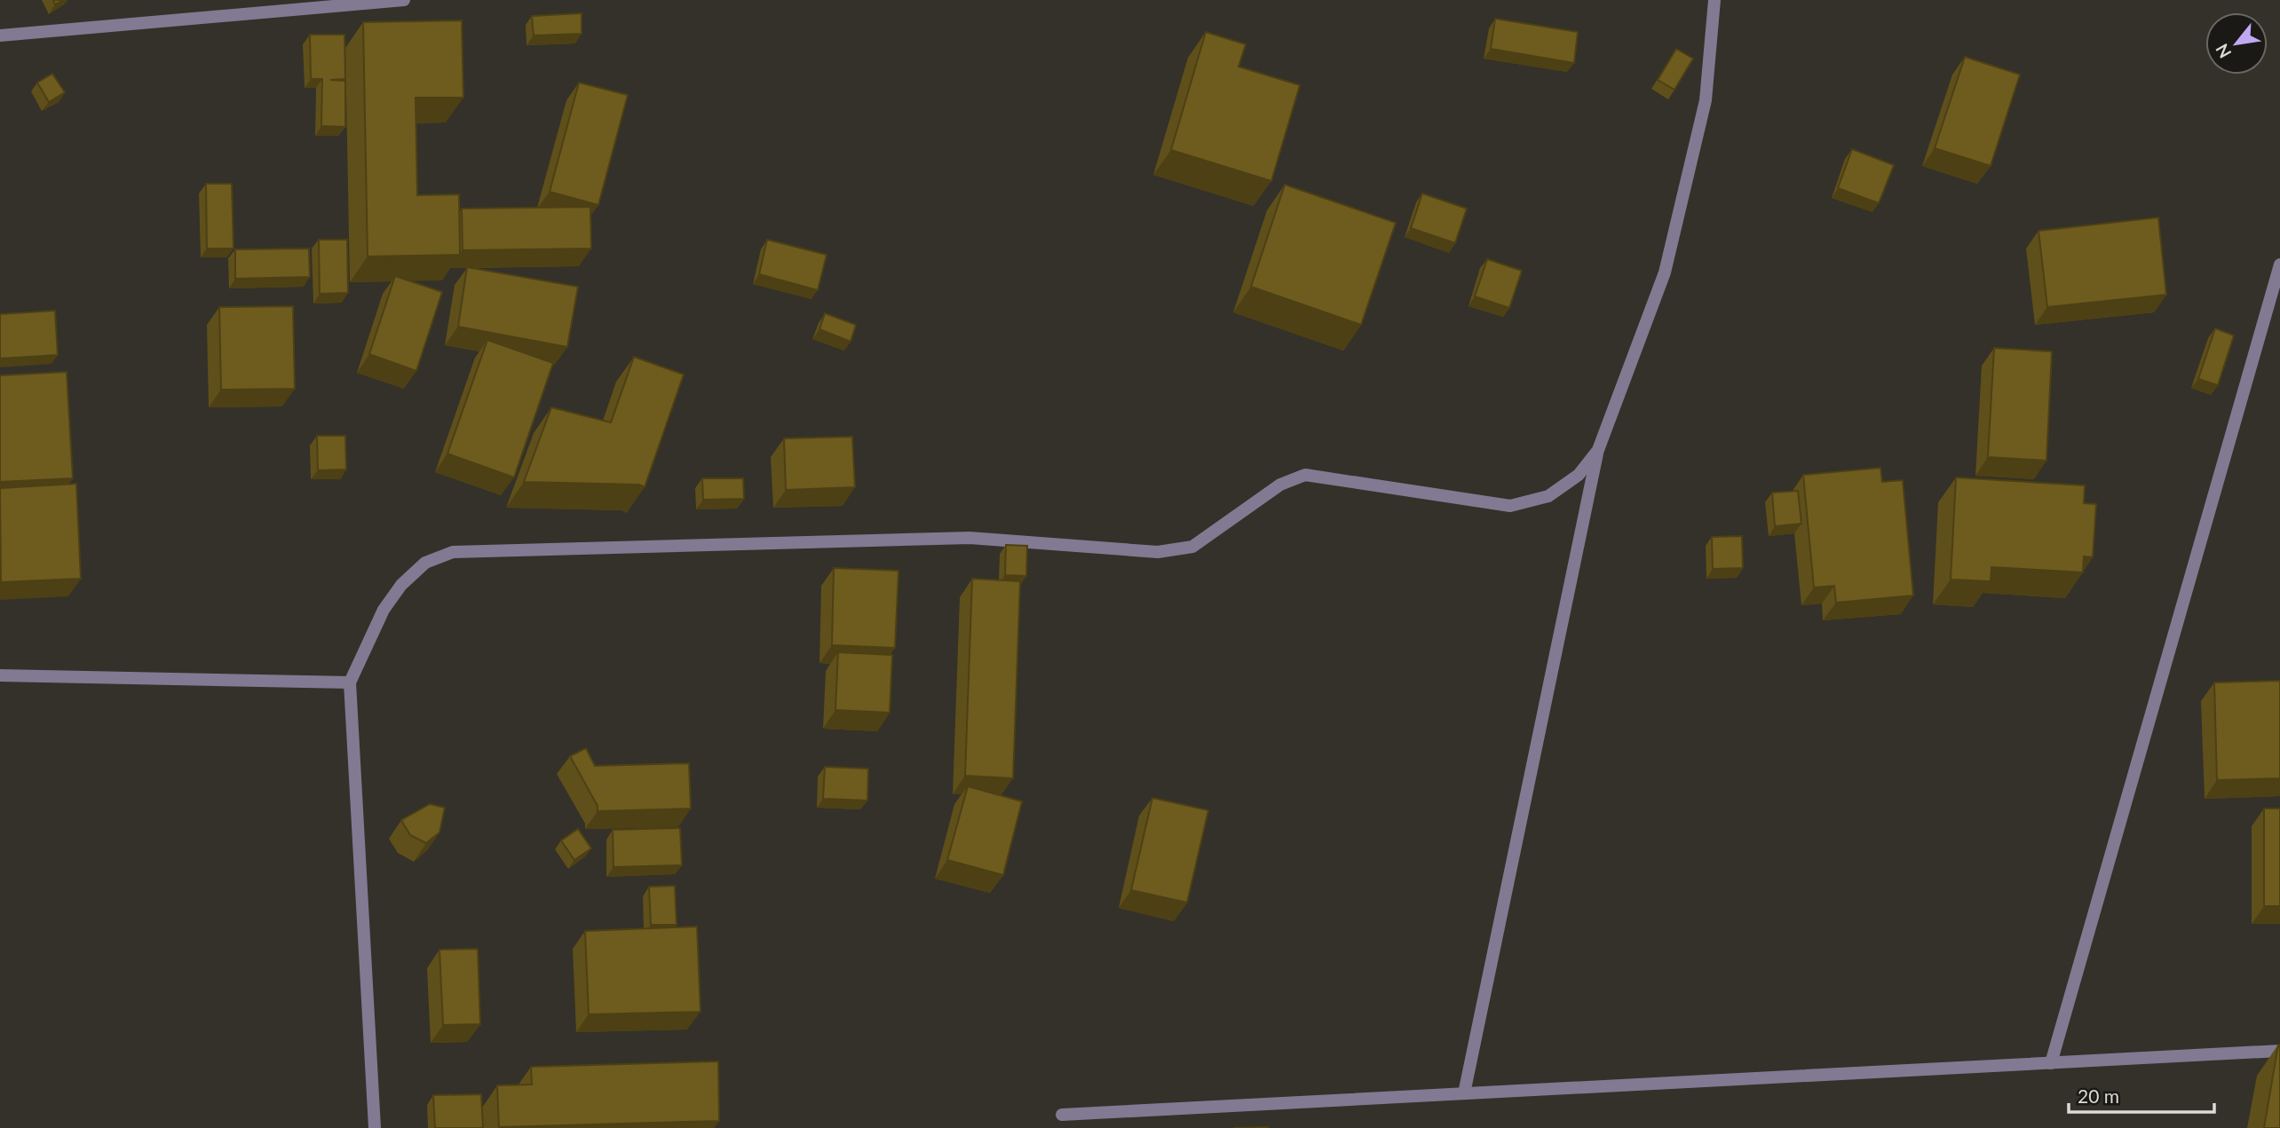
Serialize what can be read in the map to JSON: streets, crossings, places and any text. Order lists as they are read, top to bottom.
{
  "scale_bar": "20 m",
  "north": "bottom left"
}
